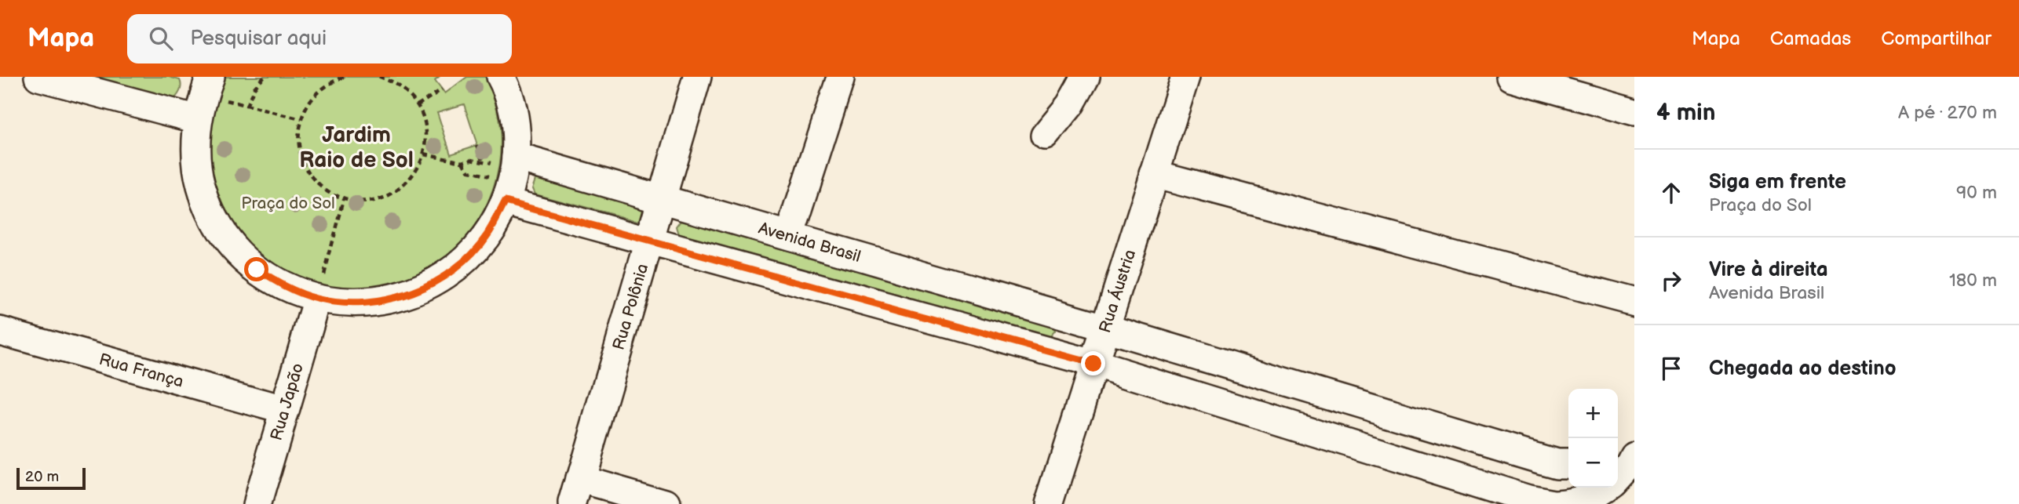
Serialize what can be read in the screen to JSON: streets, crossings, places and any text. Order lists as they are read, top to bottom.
{
  "streets": {
    "street": [
      "Avenida Brasil",
      "Rua Áustria",
      "Rua Polônia",
      "Rua França",
      "Rua Japão"
    ]
  },
  "crossings": [
    ["Avenida Brasil", "Rua Áustria"],
    ["Avenida Brasil", "Rua Polônia"],
    ["Rua França", "Rua Japão"]
  ],
  "districts": ["Jardim Raio de Sol"],
  "parks": ["Praça do Sol"],
  "scale_bar": "20 m",
  "page": {
    "header": "Mapa",
    "search": "Pesquisar aqui",
    "nav": ["Mapa", "Camadas", "Compartilhar"],
    "heading": ["4 min", "A pé · 270 m"],
    "list": [
      ["Siga em frente", "Praça do Sol", "90 m"],
      ["Vire à direita", "Avenida Brasil", "180 m"],
      "Chegada ao destino"
    ],
    "map_buttons": ["+", "−"],
    "scale": "20 m"
  }
}
